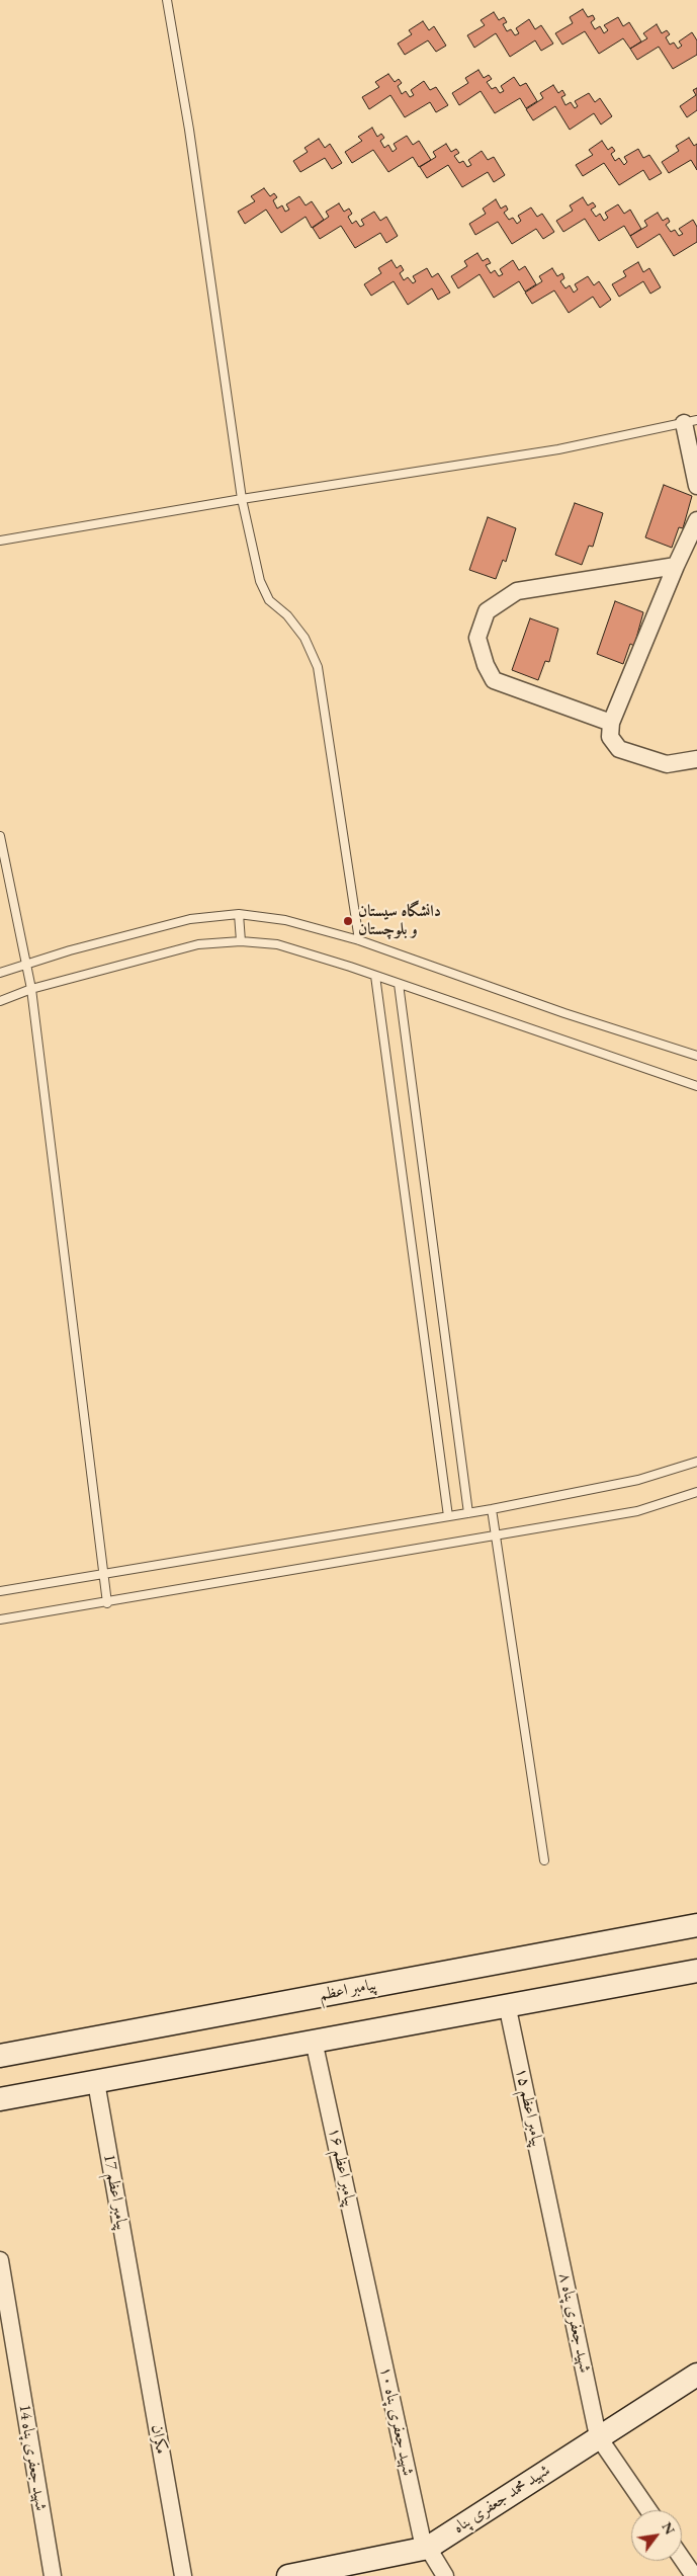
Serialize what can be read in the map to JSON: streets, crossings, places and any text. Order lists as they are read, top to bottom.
{
  "streets": {
    "main road": ["پیامبر اعظم", "شهید محمد جعفری پناه"],
    "street": [
      "پیامبر اعظم ۱۵",
      "پیامبر اعظم ۱۶",
      "پیامبر اعظم 17",
      "شهید جعفری پناه ۸",
      "شهید جعفری پناه ۱۰",
      "مکران",
      "شهید جعفری پناه 14"
    ]
  },
  "crossings": [
    ["پیامبر اعظم ۱۵", "شهید جعفری پناه ۸"],
    ["پیامبر اعظم ۱۶", "شهید جعفری پناه ۱۰"],
    ["پیامبر اعظم 17", "مکران"],
    ["شهید جعفری پناه ۸", "شهید محمد جعفری پناه"],
    ["شهید جعفری پناه ۱۰", "شهید محمد جعفری پناه"]
  ],
  "places": ["دانشگاه سیستان و بلوچستان"],
  "north": "top right"
}
